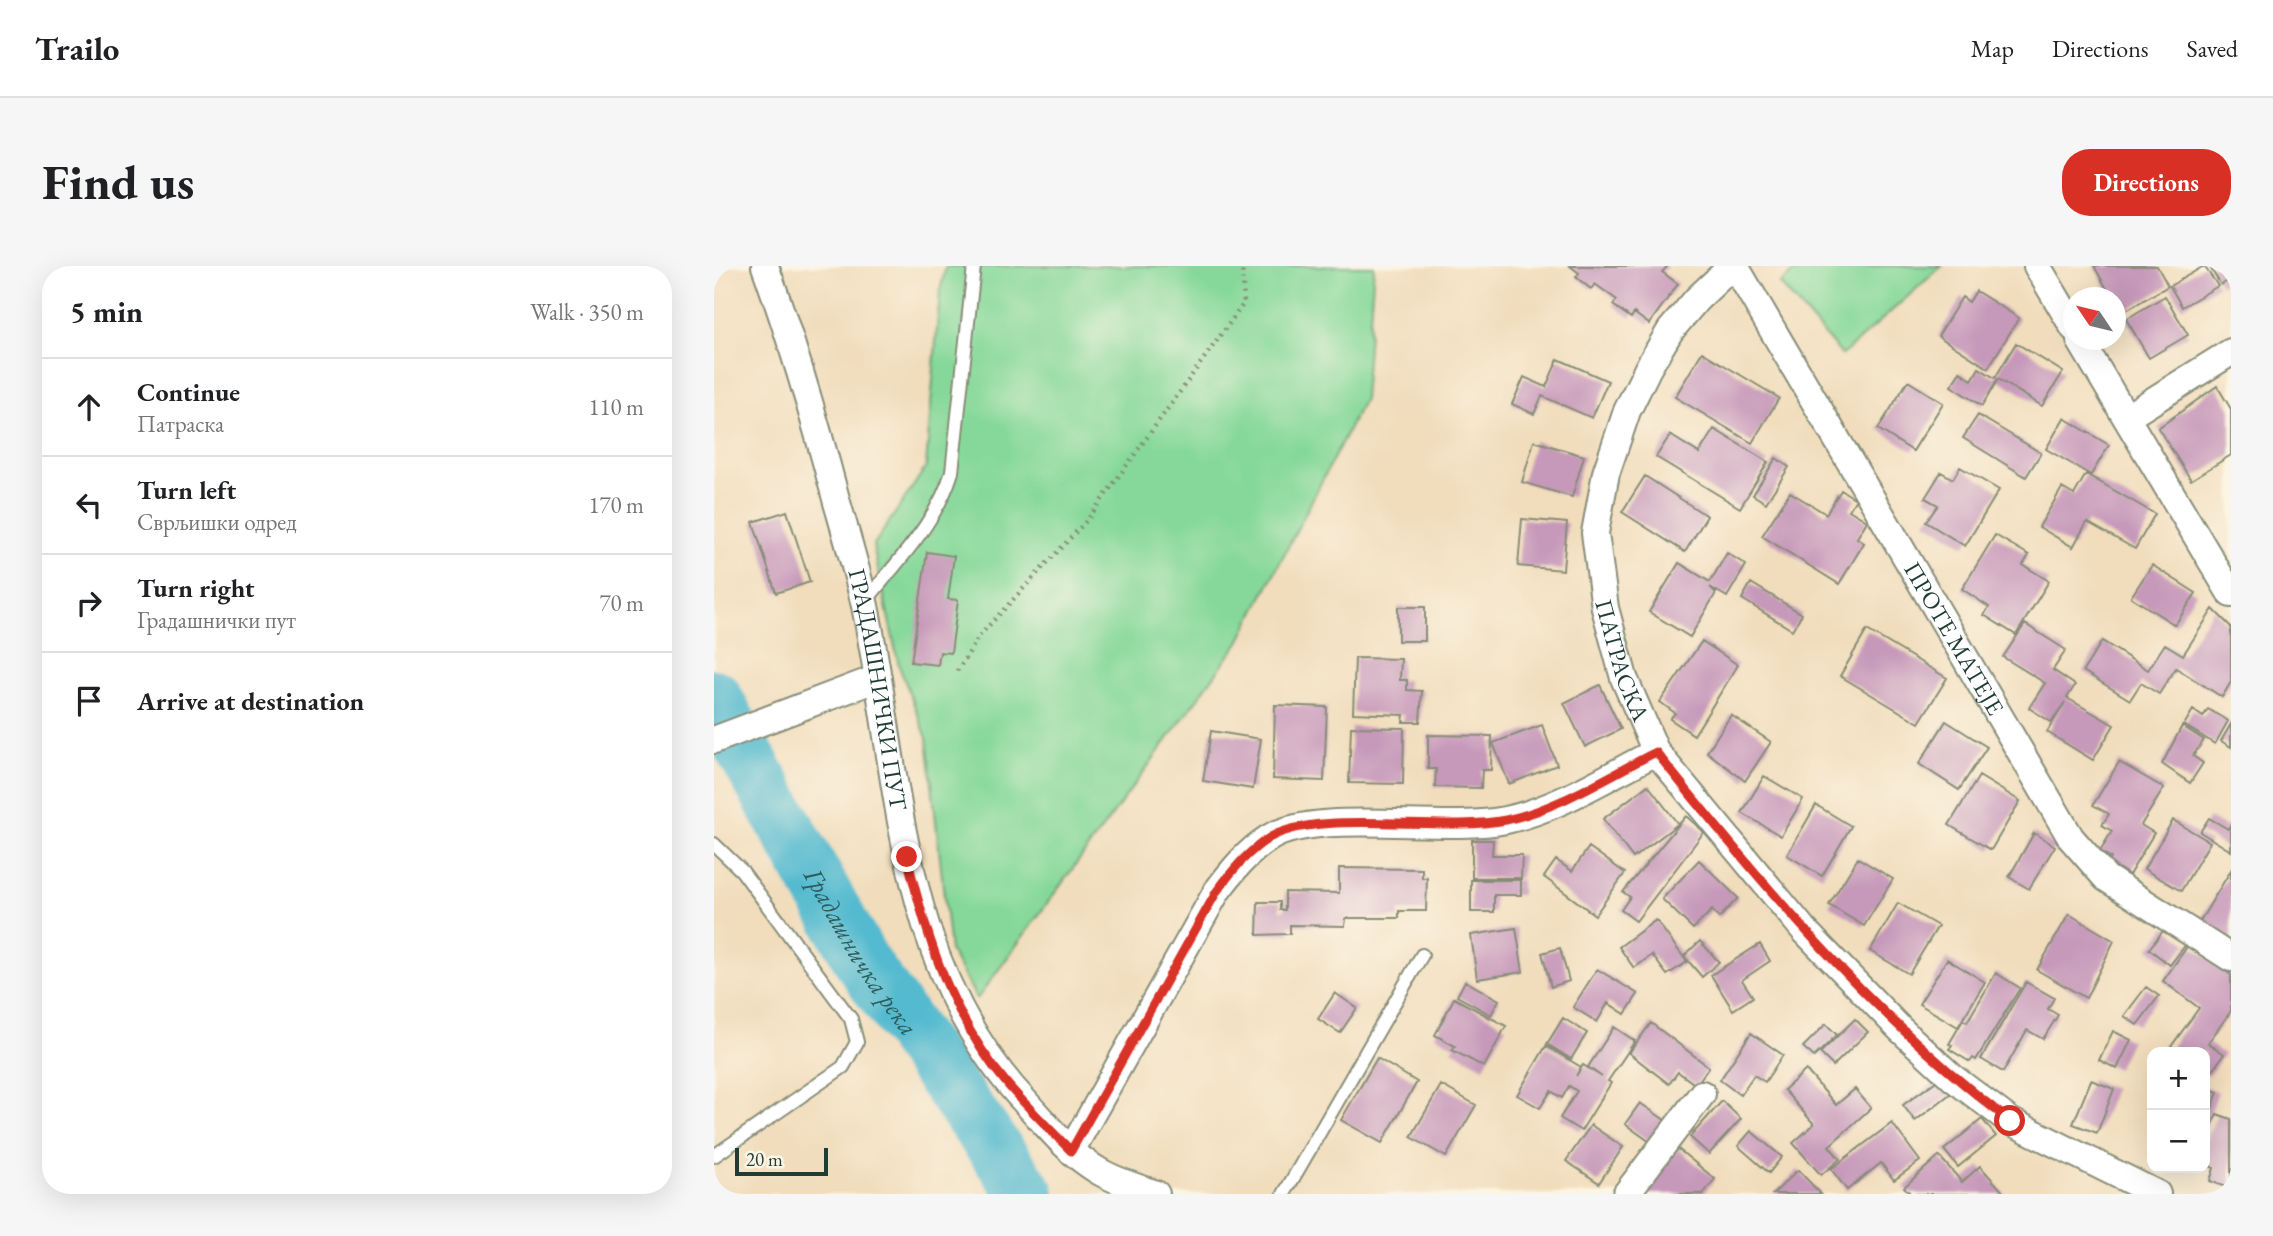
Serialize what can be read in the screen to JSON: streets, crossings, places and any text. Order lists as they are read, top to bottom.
{
  "streets": {
    "street": ["ПРОТЕ МАТЕЈЕ", "ПАТРАСКА", "ГРАДАШНИЧКИ ПУТ"]
  },
  "crossings": [
    ["ПРОТЕ МАТЕЈЕ", "ПАТРАСКА"]
  ],
  "water": ["Градашничка река"],
  "scale_bar": "20 m",
  "north": "top left",
  "page": {
    "header": "Trailo",
    "nav": ["Map", "Directions", "Saved"],
    "buttons": "Directions",
    "title": "Find us",
    "heading": ["5 min", "Walk · 350 m"],
    "list": [
      ["Continue", "Патраска", "110 m"],
      ["Turn left", "Сврљишки одред", "170 m"],
      ["Turn right", "Градашнички пут", "70 m"],
      "Arrive at destination"
    ],
    "map_buttons": ["+", "−"],
    "scale": "20 m"
  }
}
